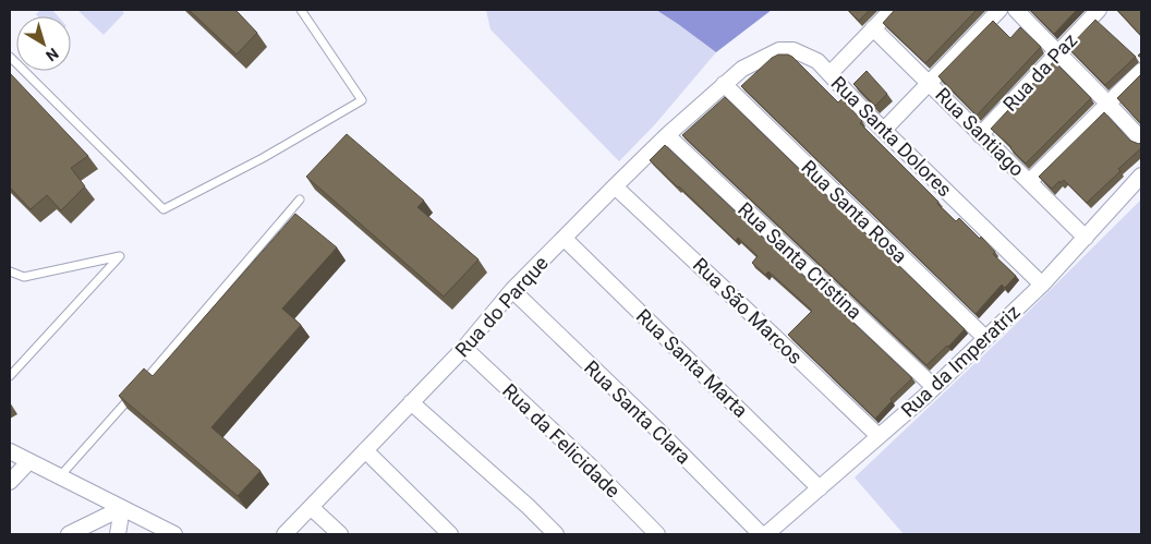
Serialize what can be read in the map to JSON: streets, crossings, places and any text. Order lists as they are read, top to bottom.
{
  "streets": {
    "street": [
      "Rua da Paz",
      "Rua Santiago",
      "Rua Santa Dolores",
      "Rua Santa Rosa",
      "Rua Santa Cristina",
      "Rua do Parque",
      "Rua São Marcos",
      "Rua da Imperatriz",
      "Rua Santa Marta",
      "Rua Santa Clara",
      "Rua da Felicidade"
    ]
  },
  "crossings": [
    ["Rua da Paz", "Rua Santiago"],
    ["Rua Santiago", "Rua da Imperatriz"],
    ["Rua Santa Dolores", "Rua Santa Rosa"],
    ["Rua Santa Dolores", "Rua do Parque"],
    ["Rua Santa Dolores", "Rua da Imperatriz"],
    ["Rua Santa Rosa", "Rua do Parque"],
    ["Rua Santa Rosa", "Rua da Imperatriz"],
    ["Rua Santa Cristina", "Rua do Parque"],
    ["Rua Santa Cristina", "Rua da Imperatriz"],
    ["Rua do Parque", "Rua São Marcos"],
    ["Rua do Parque", "Rua Santa Marta"],
    ["Rua do Parque", "Rua Santa Clara"],
    ["Rua do Parque", "Rua da Felicidade"],
    ["Rua São Marcos", "Rua da Imperatriz"],
    ["Rua da Imperatriz", "Rua Santa Marta"]
  ],
  "north": "bottom right"
}
